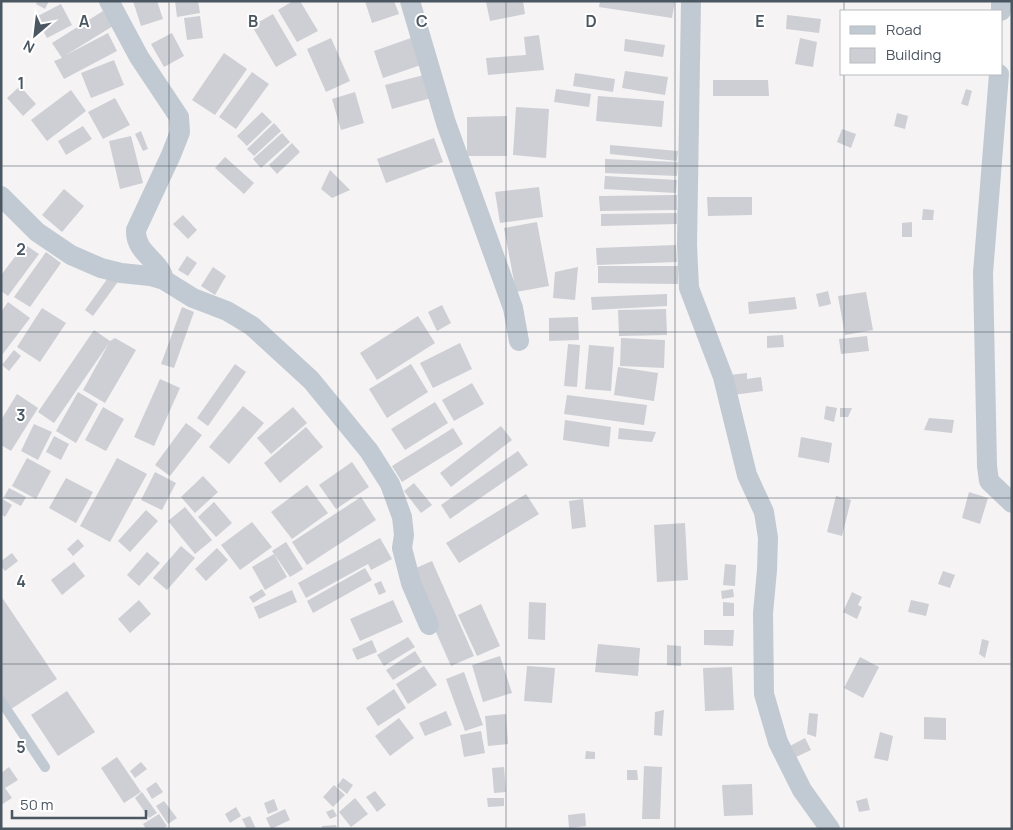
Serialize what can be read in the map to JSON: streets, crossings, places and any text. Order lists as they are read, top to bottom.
{
  "legend": ["Road", "Building"],
  "scale_bar": "50 m",
  "north": "bottom left",
  "grid": {
    "columns": [
      "A",
      "B",
      "C",
      "D",
      "E"
    ],
    "rows": [
      "1",
      "2",
      "3",
      "4",
      "5"
    ]
  }
}
